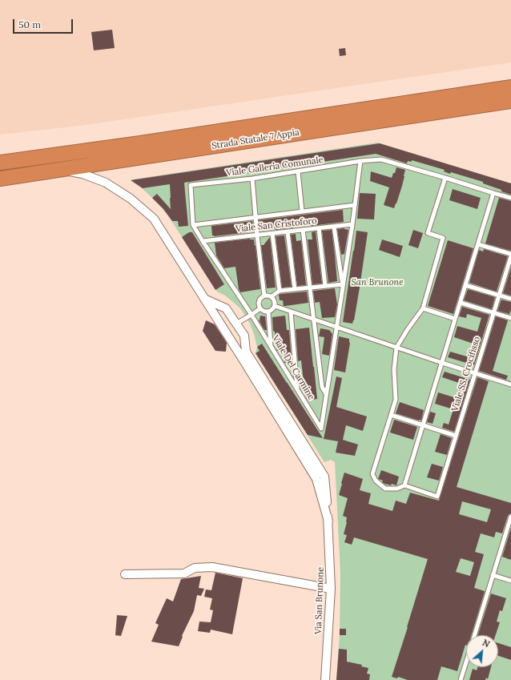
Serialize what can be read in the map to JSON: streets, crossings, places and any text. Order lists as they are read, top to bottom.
{
  "streets": {
    "highway": ["Strada Statale 7 Appia"],
    "street": ["Via San Brunone"],
    "lane": [
      "Viale Galleria Comunale",
      "Viale San Cristoforo",
      "Viale Del Carmine",
      "Viale SS. Crocifisso"
    ]
  },
  "crossings": [
    ["Viale Galleria Comunale", "Viale Del Carmine"],
    ["Viale San Cristoforo", "Viale Del Carmine"]
  ],
  "parks": ["San Brunone"],
  "scale_bar": "50 m",
  "north": "top right"
}
